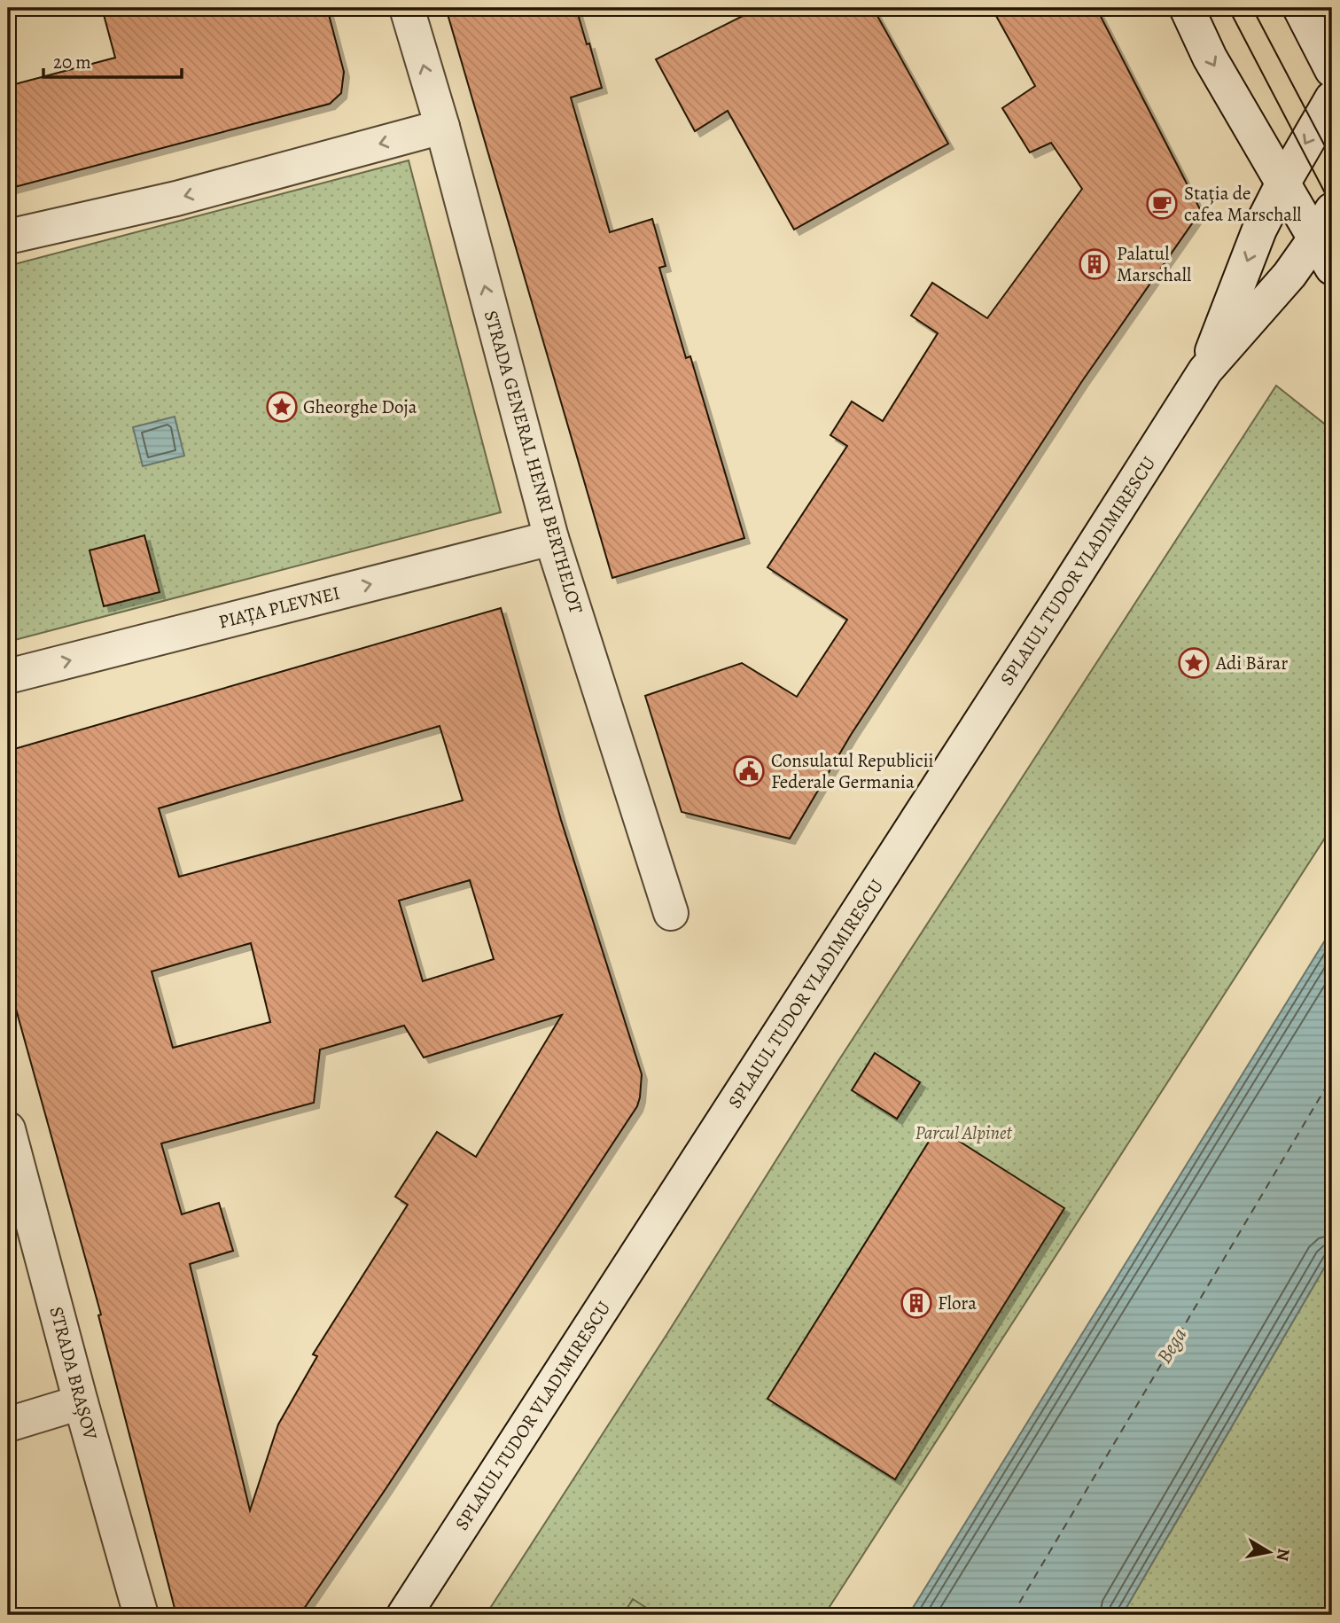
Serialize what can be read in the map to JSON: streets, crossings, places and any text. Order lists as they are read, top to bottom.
{
  "streets": {
    "street": [
      "STRADA GENERAL HENRI BERTHELOT",
      "SPLAIUL TUDOR VLADIMIRESCU",
      "PIAȚA PLEVNEI",
      "STRADA BRAȘOV"
    ]
  },
  "crossings": [
    ["STRADA GENERAL HENRI BERTHELOT", "PIAȚA PLEVNEI"]
  ],
  "one_way": ["STRADA GENERAL HENRI BERTHELOT", "PIAȚA PLEVNEI"],
  "water": ["Bega"],
  "parks": ["Parcul Alpinet"],
  "places": {
    "cafe": ["Stația de cafea Marschall"],
    "building": ["Palatul Marschall", "Flora"],
    "place": ["Gheorghe Doja", "Adi Bărar"],
    "public building": ["Consulatul Republicii Federale Germania"]
  },
  "scale_bar": "20 m",
  "north": "right"
}
